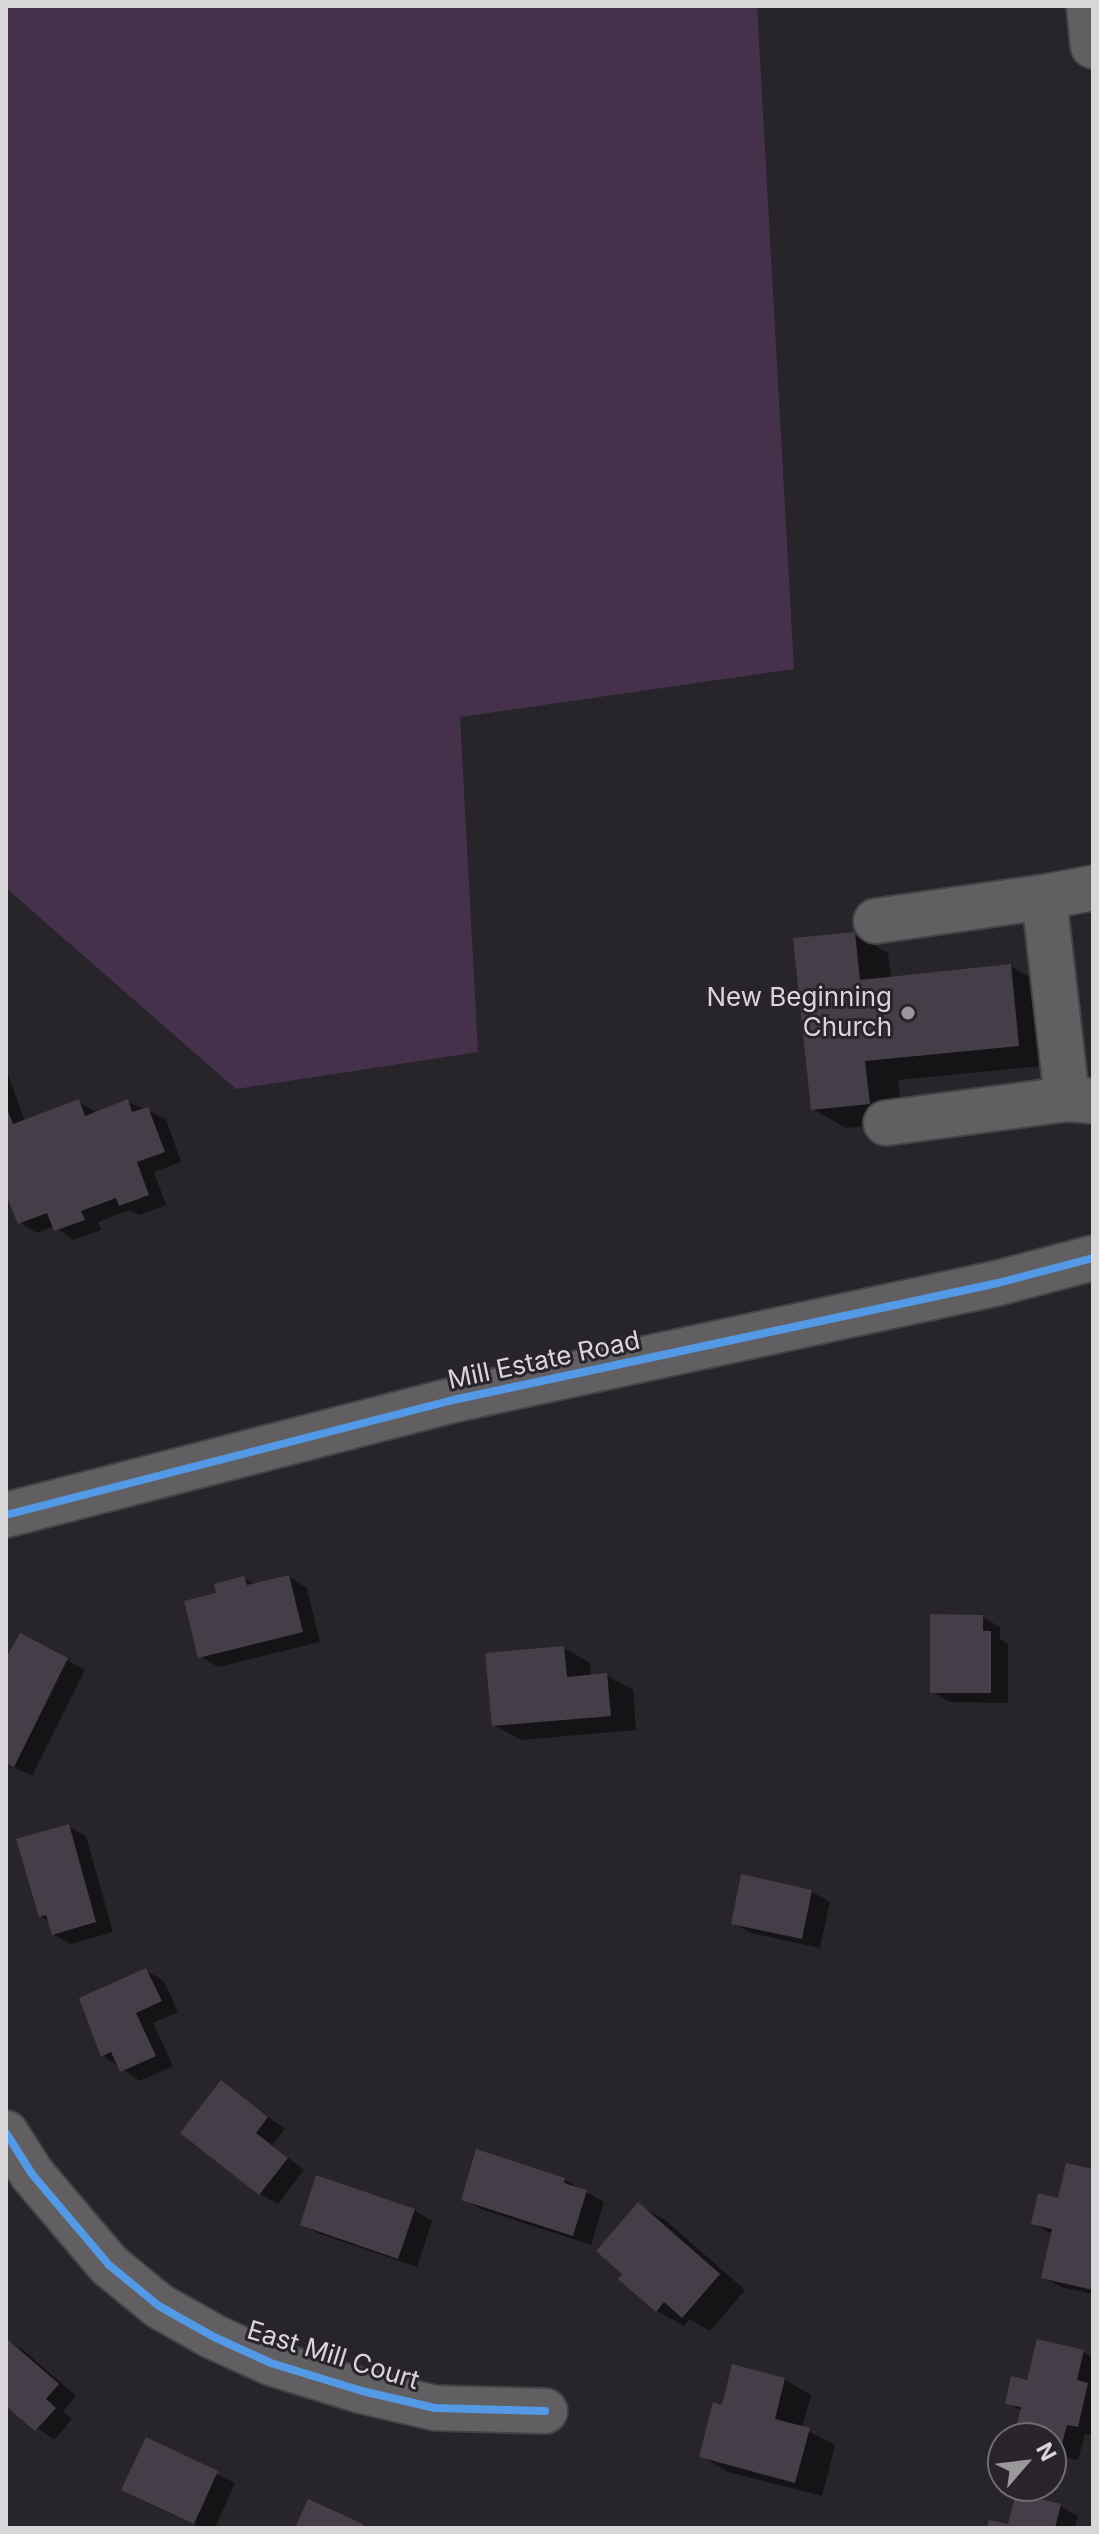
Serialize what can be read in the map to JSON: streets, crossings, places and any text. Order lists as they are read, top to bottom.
{
  "streets": {
    "street": ["Mill Estate Road", "East Mill Court"]
  },
  "places": ["New Beginning Church"],
  "north": "top right"
}
